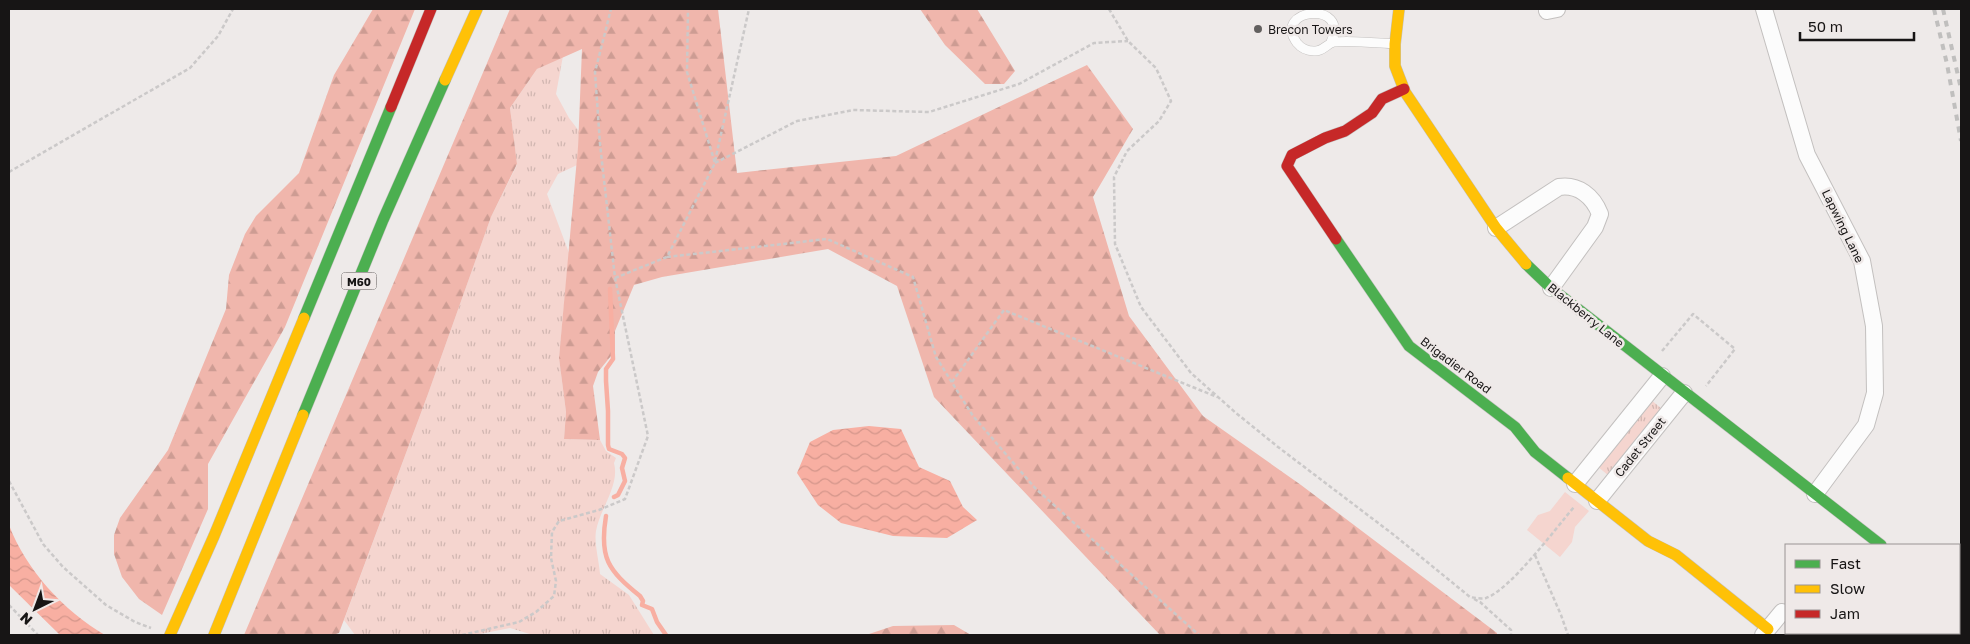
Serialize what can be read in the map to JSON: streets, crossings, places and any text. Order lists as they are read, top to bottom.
{
  "streets": {
    "main road": ["M60", "Blackberry Lane", "Brigadier Road"],
    "street": ["Lapwing Lane", "Cadet Street"]
  },
  "crossings": [
    ["Lapwing Lane", "Blackberry Lane"],
    ["Blackberry Lane", "Brigadier Road"],
    ["Blackberry Lane", "Cadet Street"],
    ["Brigadier Road", "Cadet Street"]
  ],
  "places": ["Brecon Towers"],
  "legend": ["Fast", "Slow", "Jam"],
  "scale_bar": "50 m",
  "north": "bottom left"
}
